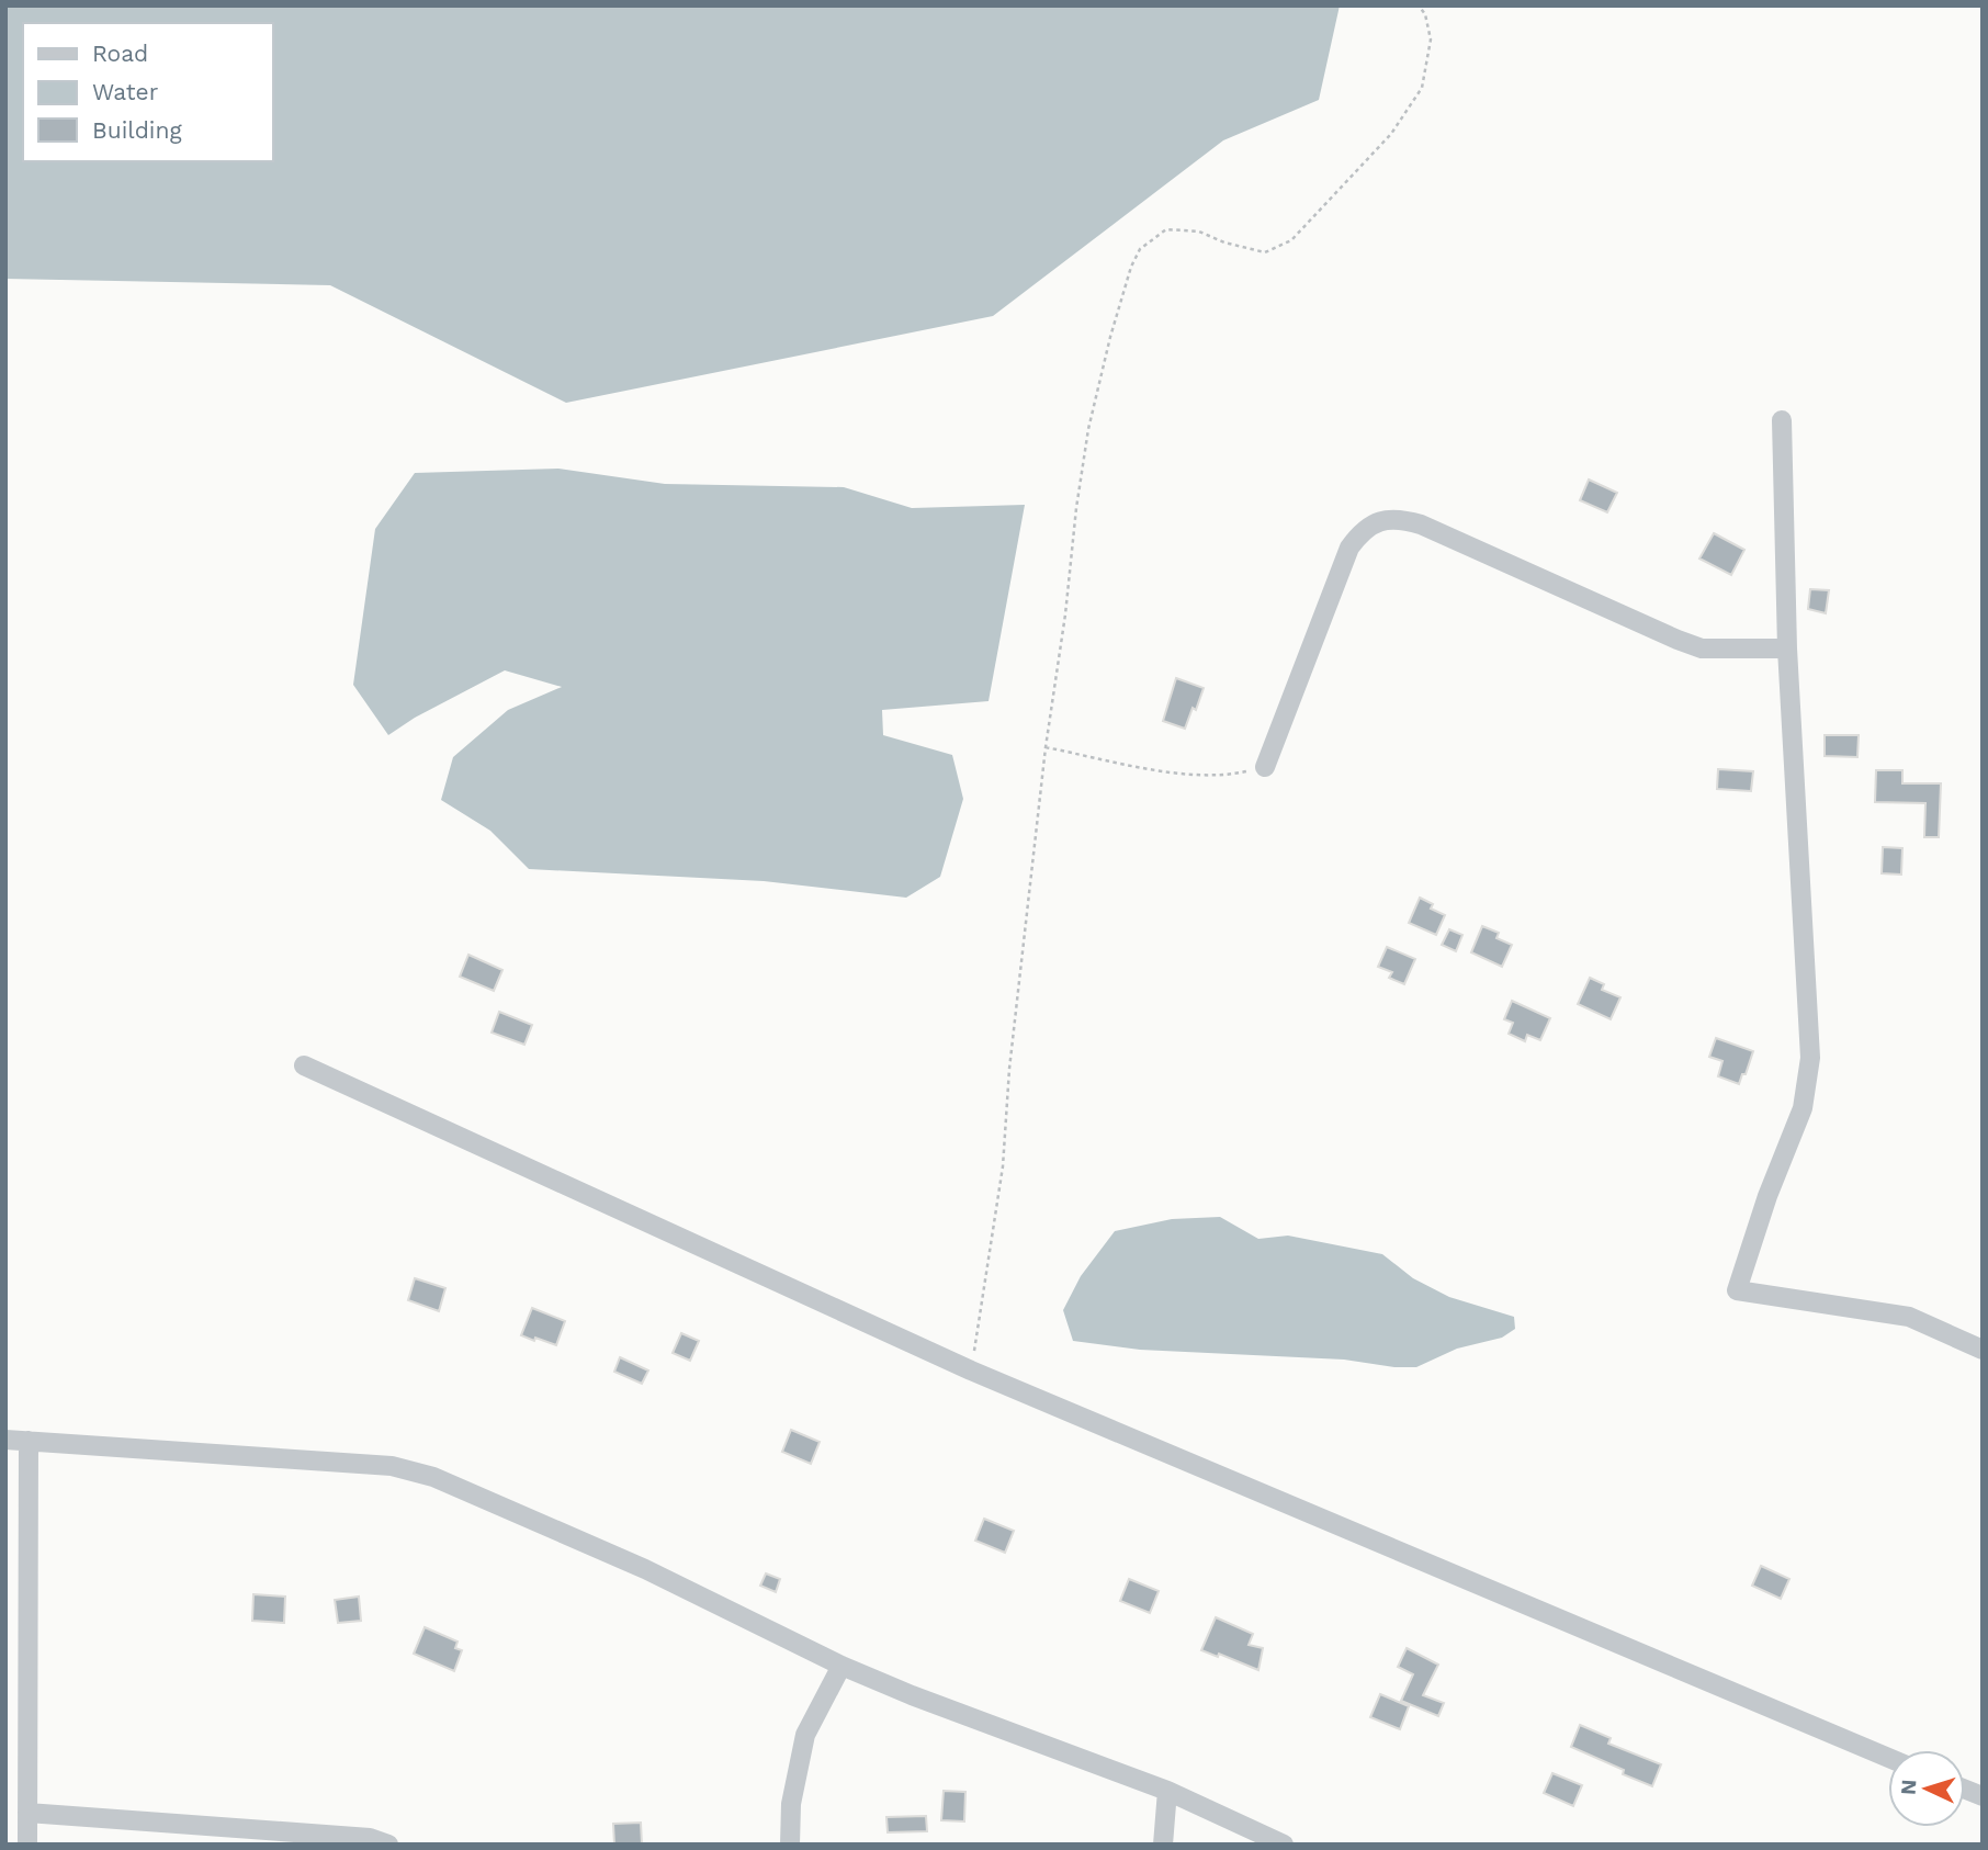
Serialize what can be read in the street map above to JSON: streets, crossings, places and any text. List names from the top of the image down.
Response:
{
  "legend": ["Road", "Water", "Building"],
  "north": "left"
}
